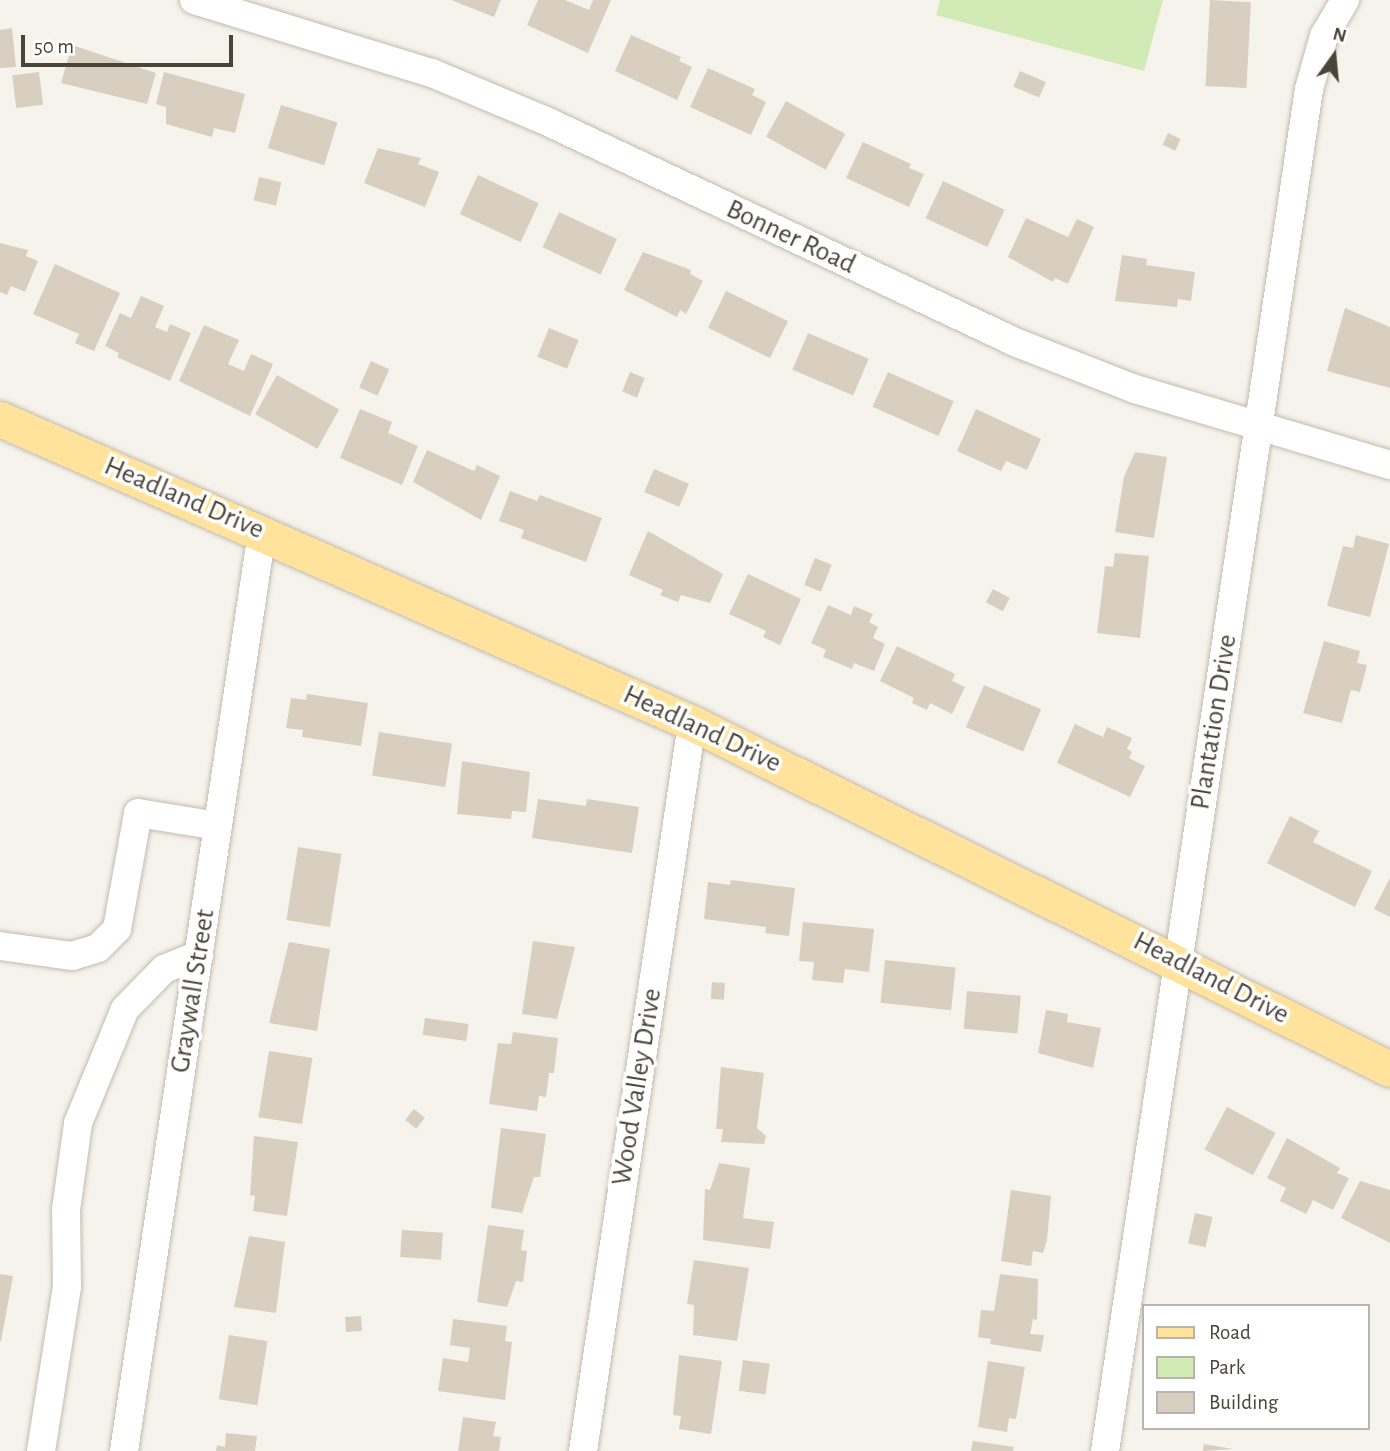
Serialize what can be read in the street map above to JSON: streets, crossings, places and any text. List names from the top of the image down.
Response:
{
  "streets": {
    "main road": ["Headland Drive"],
    "street": [
      "Bonner Road",
      "Plantation Drive",
      "Graywall Street",
      "Wood Valley Drive"
    ]
  },
  "crossings": [
    ["Bonner Road", "Plantation Drive"],
    ["Headland Drive", "Plantation Drive"],
    ["Headland Drive", "Graywall Street"],
    ["Headland Drive", "Wood Valley Drive"]
  ],
  "legend": ["Road", "Park", "Building"],
  "scale_bar": "50 m",
  "north": "top"
}
